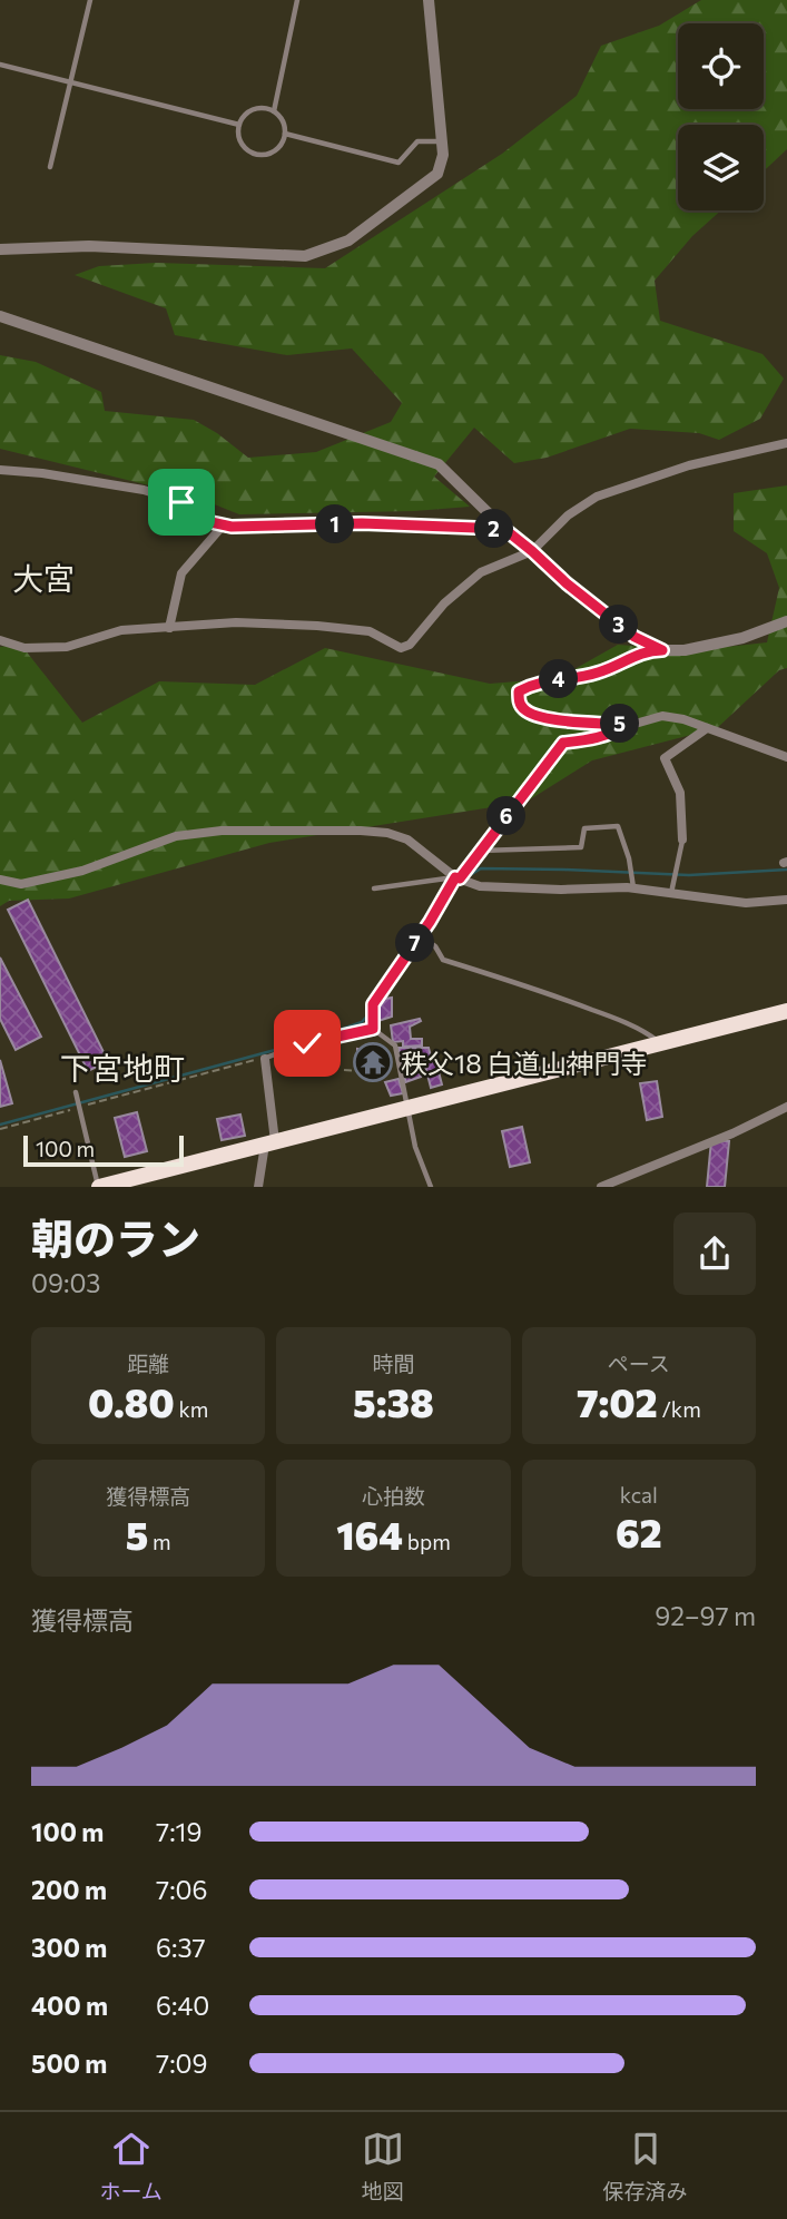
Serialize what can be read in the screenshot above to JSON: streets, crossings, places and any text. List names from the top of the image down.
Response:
{
  "districts": ["大宮", "下宮地町"],
  "places": {
    "temple": ["秩父18 白道山神門寺"]
  },
  "scale_bar": "100 m",
  "page": {
    "pins": [
      "1",
      "2",
      "3",
      "4",
      "5",
      "6",
      "7"
    ],
    "scale": "100 m",
    "heading": ["朝のラン", "09:03"],
    "stats": [
      ["距離", "0.80 km"],
      ["時間", "5:38"],
      ["ペース", "7:02 /km"],
      ["獲得標高", "5 m"],
      ["心拍数", "164 bpm"],
      ["kcal", "62"]
    ],
    "chart": ["獲得標高", "92–97 m"],
    "list": [
      {
        "name": "100 m",
        "note": "7:19"
      },
      {
        "name": "200 m",
        "note": "7:06"
      },
      {
        "name": "300 m",
        "note": "6:37"
      },
      {
        "name": "400 m",
        "note": "6:40"
      },
      {
        "name": "500 m",
        "note": "7:09"
      }
    ],
    "tabs": ["ホーム", "地図", "保存済み"]
  }
}
